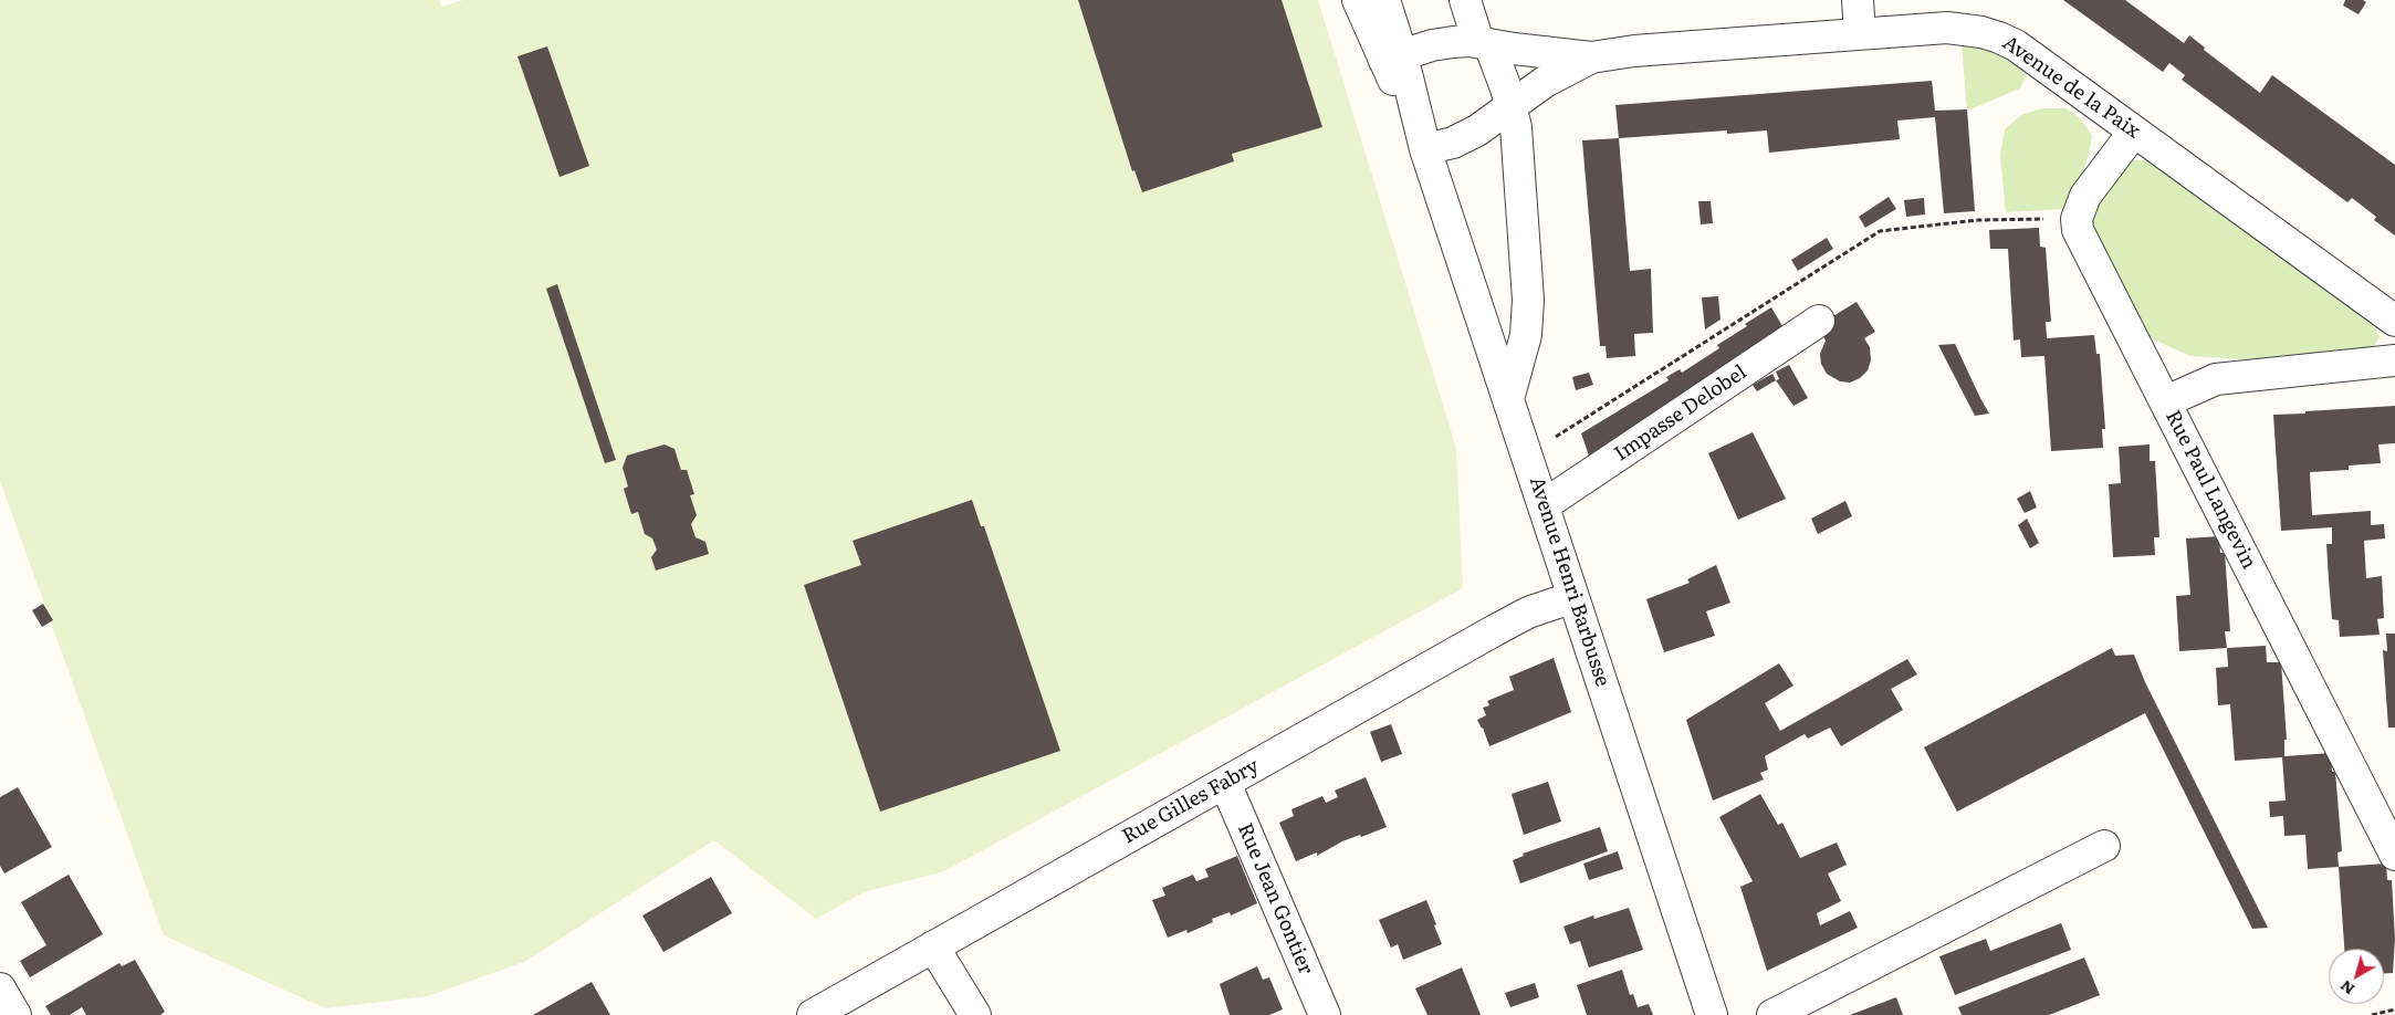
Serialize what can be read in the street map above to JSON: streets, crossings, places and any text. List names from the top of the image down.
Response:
{
  "streets": {
    "street": [
      "Avenue de la Paix",
      "Impasse Delobel",
      "Rue Paul Langevin",
      "Avenue Henri Barbusse",
      "Rue Gilles Fabry",
      "Rue Jean Gontier"
    ]
  },
  "crossings": [
    ["Avenue de la Paix", "Rue Paul Langevin"],
    ["Avenue de la Paix", "Avenue Henri Barbusse"],
    ["Impasse Delobel", "Avenue Henri Barbusse"],
    ["Avenue Henri Barbusse", "Rue Gilles Fabry"],
    ["Rue Gilles Fabry", "Rue Jean Gontier"]
  ],
  "north": "bottom left"
}
